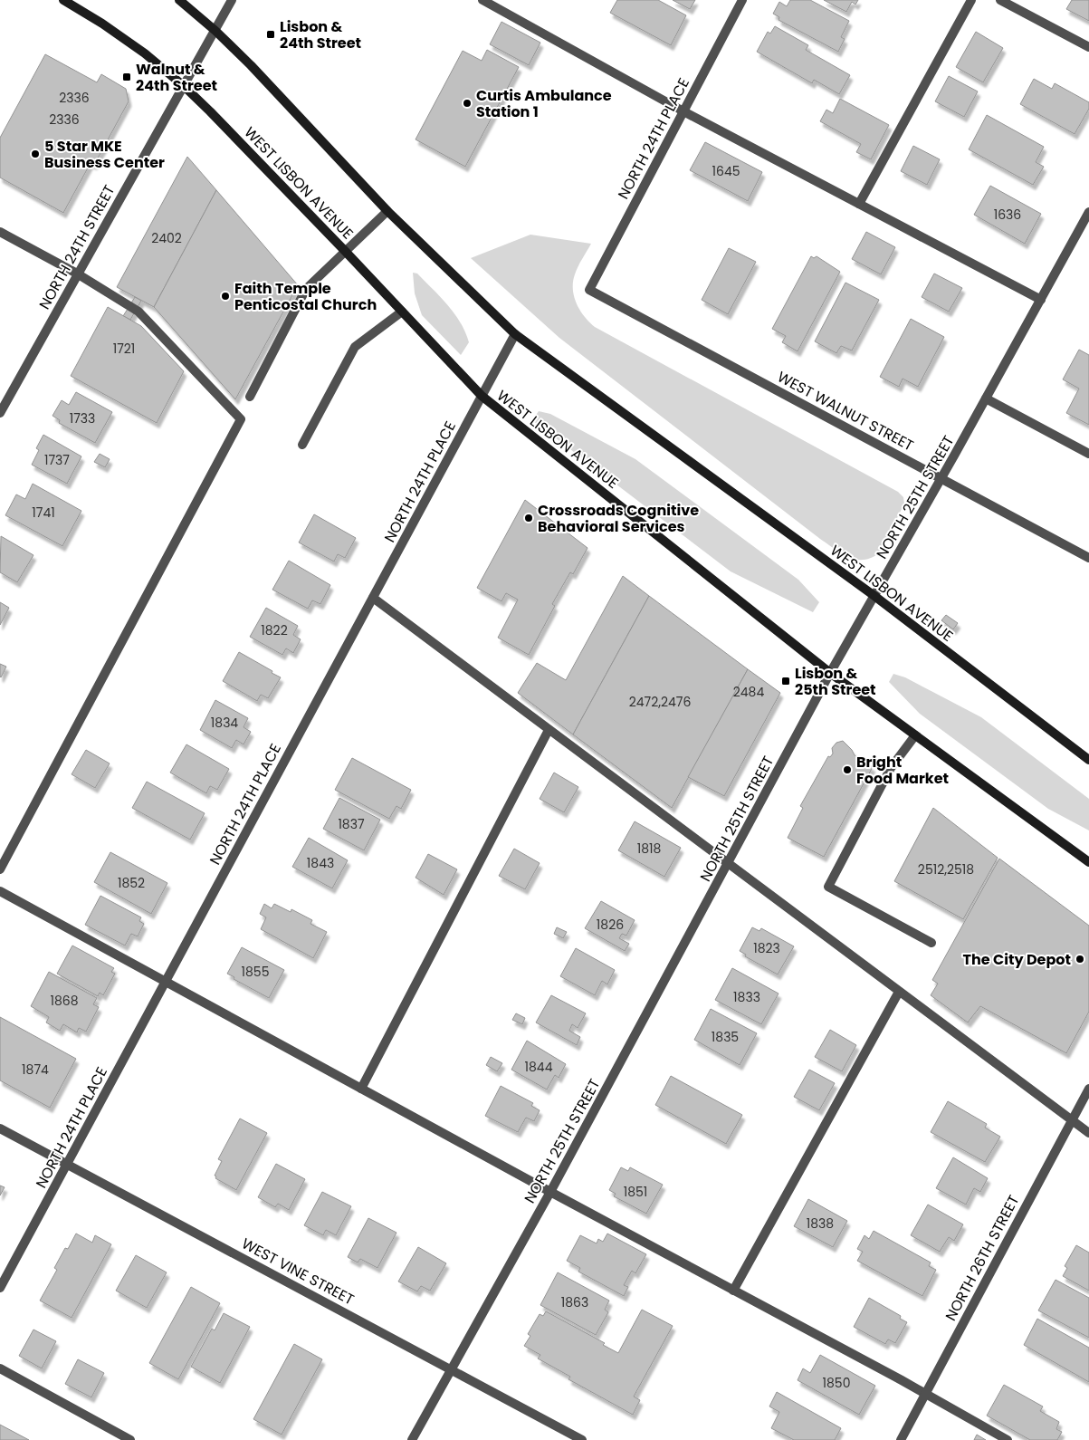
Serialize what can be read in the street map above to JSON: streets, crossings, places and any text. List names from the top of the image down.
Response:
{
  "streets": {
    "main road": ["WEST LISBON AVENUE"],
    "street": [
      "NORTH 24TH PLACE",
      "NORTH 24TH STREET",
      "WEST WALNUT STREET",
      "NORTH 25TH STREET",
      "NORTH 26TH STREET",
      "WEST VINE STREET"
    ]
  },
  "crossings": [
    ["NORTH 24TH PLACE", "WEST LISBON AVENUE"],
    ["NORTH 24TH PLACE", "WEST WALNUT STREET"],
    ["NORTH 24TH PLACE", "WEST VINE STREET"],
    ["WEST LISBON AVENUE", "NORTH 24TH STREET"],
    ["WEST LISBON AVENUE", "NORTH 25TH STREET"],
    ["WEST WALNUT STREET", "NORTH 25TH STREET"],
    ["NORTH 25TH STREET", "WEST VINE STREET"]
  ],
  "places": {
    "transit": ["Lisbon & 24th Street", "Walnut & 24th Street", "Lisbon & 25th Street"],
    "other": [
      "Curtis Ambulance Station 1",
      "5 Star MKE Business Center",
      "Faith Temple Penticostal Church",
      "Crossroads Cognitive Behavioral Services",
      "Bright Food Market",
      "The City Depot"
    ]
  },
  "house_numbers": [
    "2336",
    "2336",
    "1645",
    "1636",
    "2402",
    "1721",
    "1733",
    "1737",
    "1741",
    "1822",
    "2484",
    "2472,2476",
    "1834",
    "1837",
    "1818",
    "1843",
    "2512,2518",
    "1852",
    "1826",
    "1823",
    "1855",
    "1833",
    "1868",
    "1835",
    "1844",
    "1874",
    "1851",
    "1838",
    "1863",
    "1850"
  ]
}
